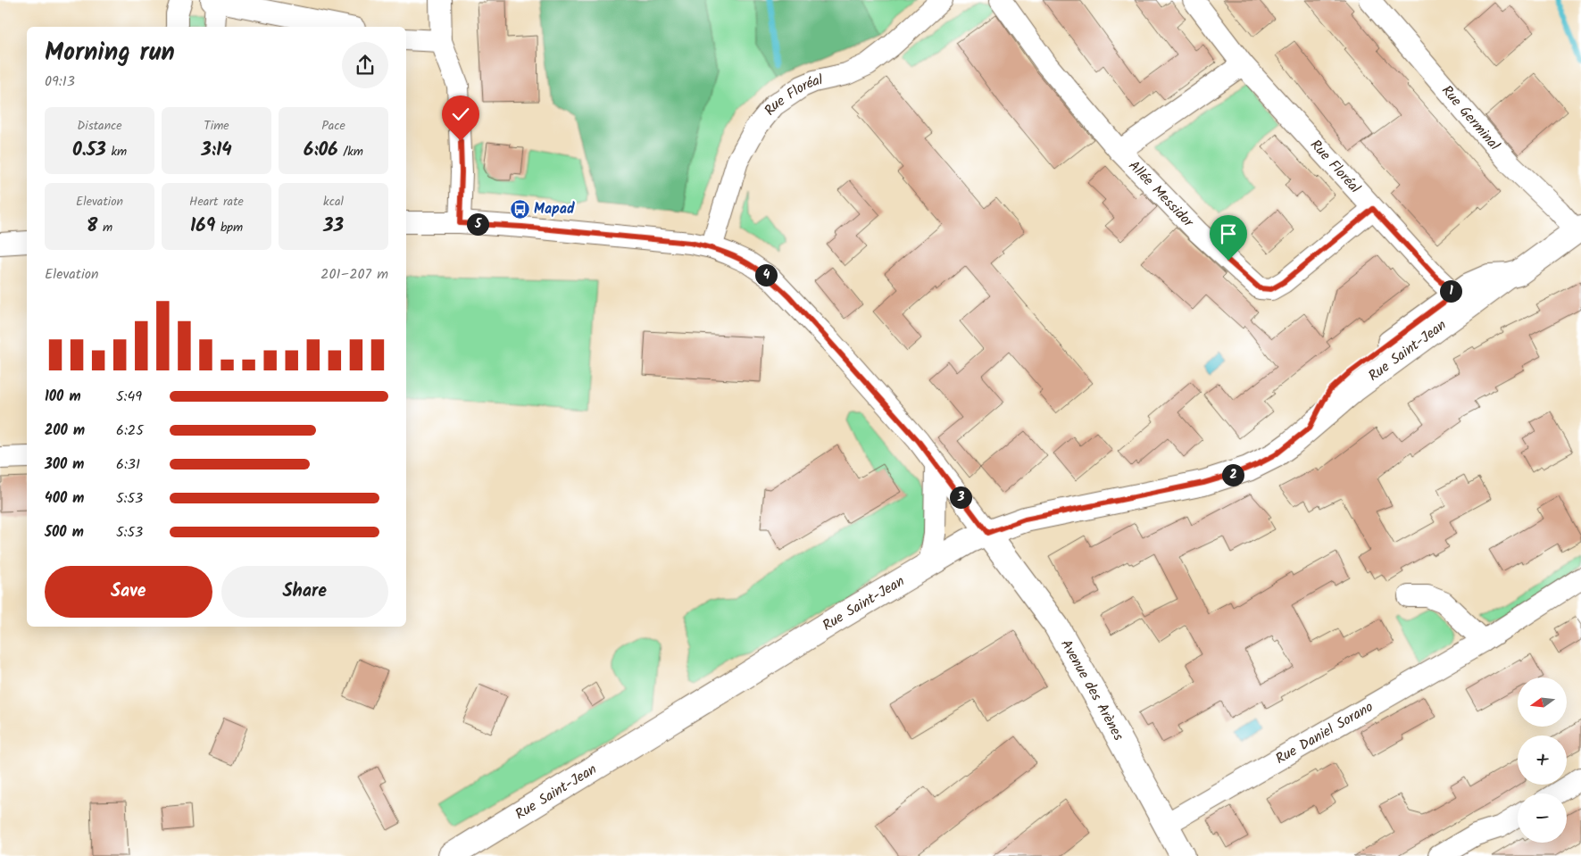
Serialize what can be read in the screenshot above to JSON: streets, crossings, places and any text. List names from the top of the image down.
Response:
{
  "streets": {
    "street": [
      "Rue Floréal",
      "Rue Germinal",
      "Allée Messidor",
      "Rue Saint-Jean",
      "Avenue des Arènes",
      "Rue Daniel Sorano"
    ]
  },
  "crossings": [
    ["Rue Floréal", "Allée Messidor"],
    ["Rue Floréal", "Rue Saint-Jean"],
    ["Rue Germinal", "Rue Saint-Jean"],
    ["Rue Saint-Jean", "Avenue des Arènes"],
    ["Avenue des Arènes", "Rue Daniel Sorano"]
  ],
  "places": {
    "bus stop": ["Mapad"]
  },
  "north": "left",
  "page": {
    "heading": ["Morning run", "09:13"],
    "stats": [
      ["Distance", "0.53 km"],
      ["Time", "3:14"],
      ["Pace", "6:06 /km"],
      ["Elevation", "8 m"],
      ["Heart rate", "169 bpm"],
      ["kcal", "33"]
    ],
    "pins": [
      "5",
      "4",
      "1",
      "2",
      "3"
    ],
    "chart": ["Elevation", "201–207 m"],
    "list": [
      {
        "name": "100 m",
        "note": "5:49"
      },
      {
        "name": "200 m",
        "note": "6:25"
      },
      {
        "name": "300 m",
        "note": "6:31"
      },
      {
        "name": "400 m",
        "note": "5:53"
      },
      {
        "name": "500 m",
        "note": "5:53"
      }
    ],
    "buttons": ["Save", "Share"],
    "map_buttons": ["+", "−"]
  }
}
